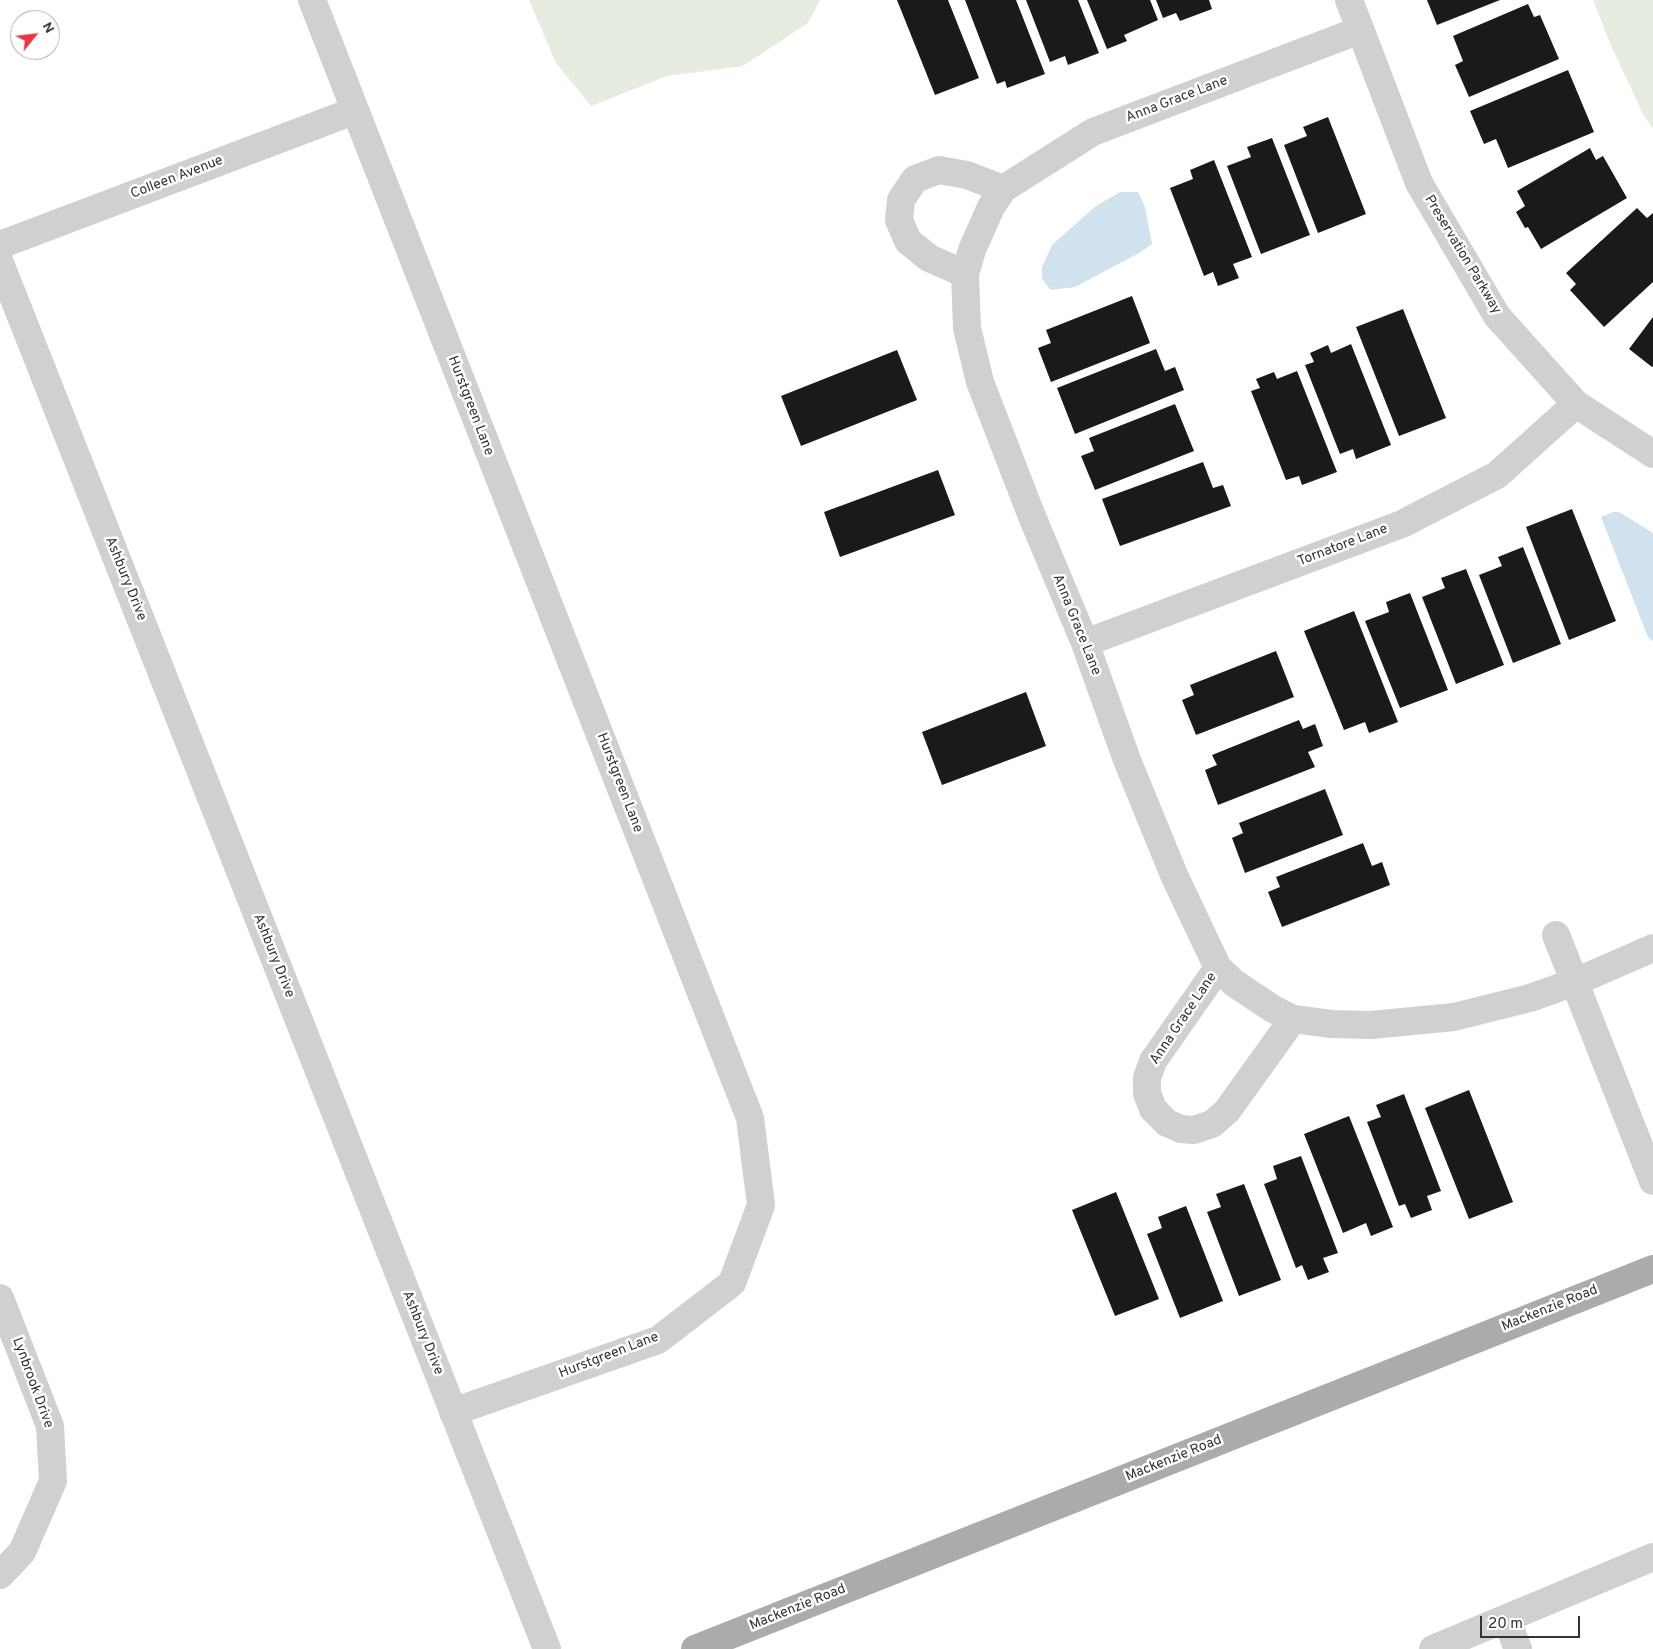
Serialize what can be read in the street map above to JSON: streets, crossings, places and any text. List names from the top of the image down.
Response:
{
  "streets": {
    "main road": ["Mackenzie Road"],
    "street": [
      "Anna Grace Lane",
      "Colleen Avenue",
      "Preservation Parkway",
      "Hurstgreen Lane",
      "Tornatore Lane",
      "Ashbury Drive",
      "Lynbrook Drive"
    ]
  },
  "crossings": [
    ["Anna Grace Lane", "Preservation Parkway"],
    ["Anna Grace Lane", "Tornatore Lane"],
    ["Colleen Avenue", "Hurstgreen Lane"],
    ["Preservation Parkway", "Tornatore Lane"],
    ["Hurstgreen Lane", "Ashbury Drive"]
  ],
  "scale_bar": "20 m",
  "north": "top right"
}
